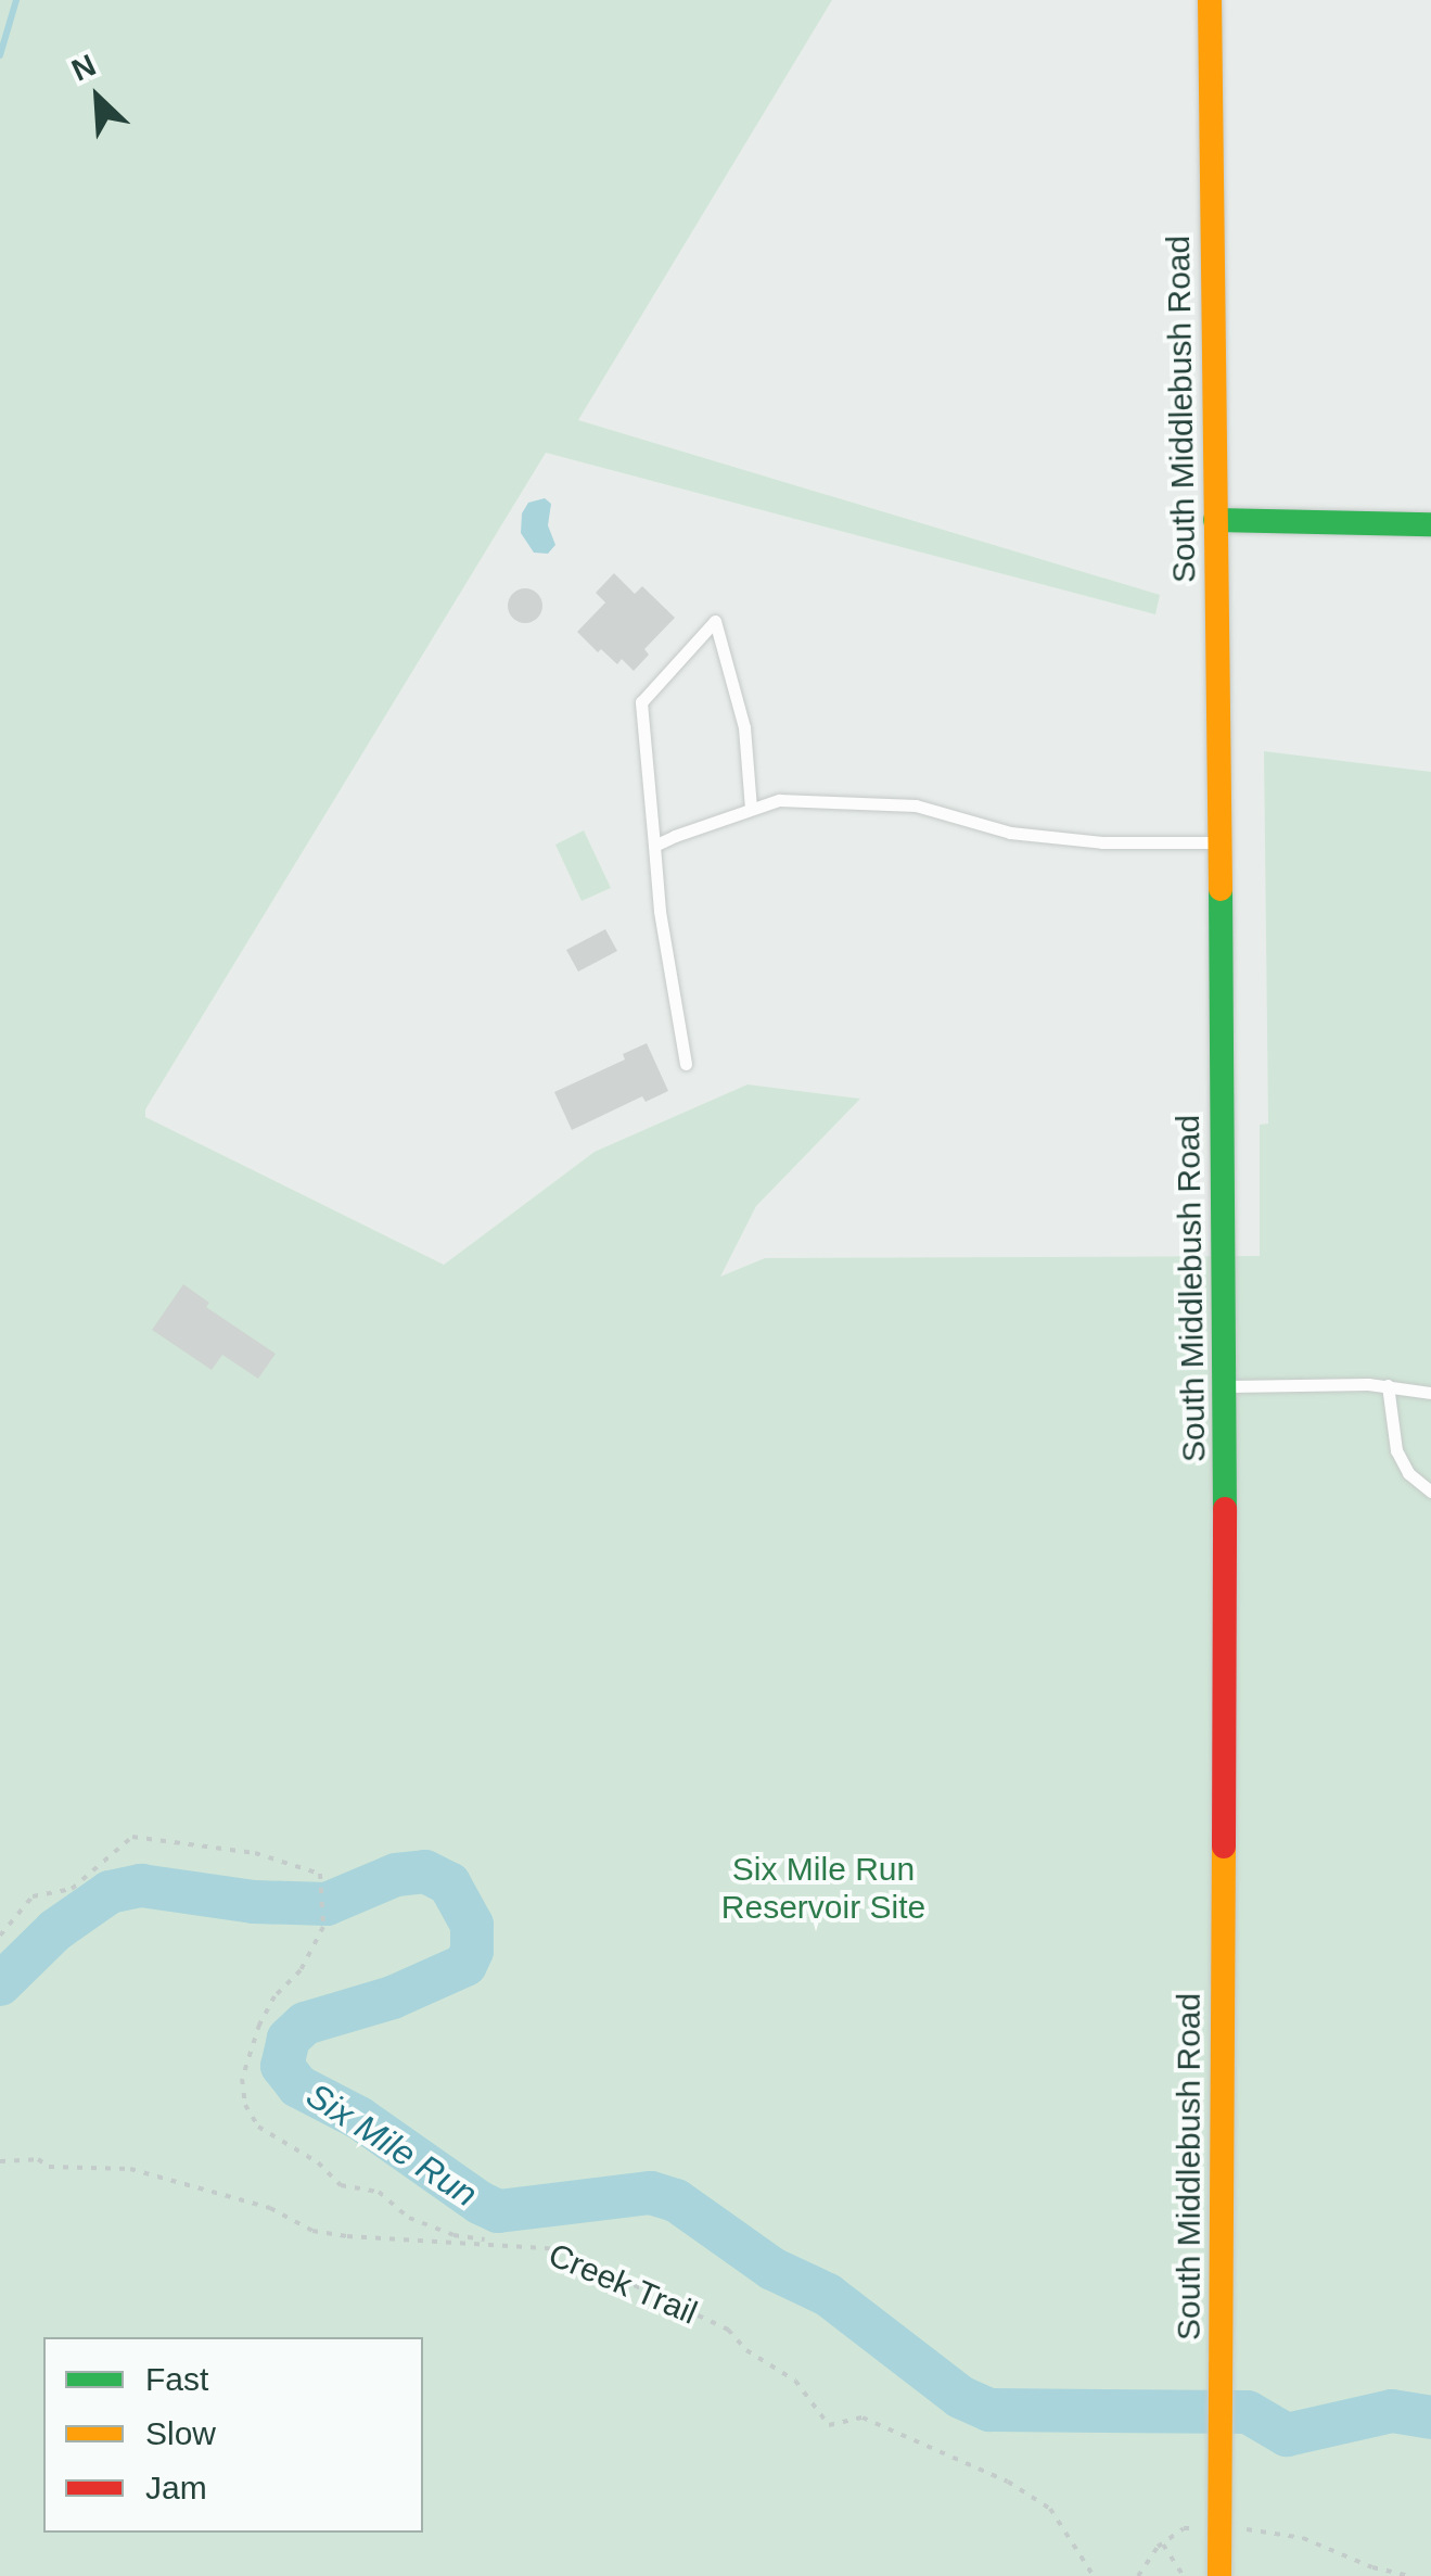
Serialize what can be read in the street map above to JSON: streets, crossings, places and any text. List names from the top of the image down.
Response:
{
  "streets": {
    "street": ["South Middlebush Road"],
    "path": ["Creek Trail"]
  },
  "water": ["Six Mile Run"],
  "parks": ["Six Mile Run Reservoir Site"],
  "legend": ["Fast", "Slow", "Jam"],
  "north": "top left"
}
